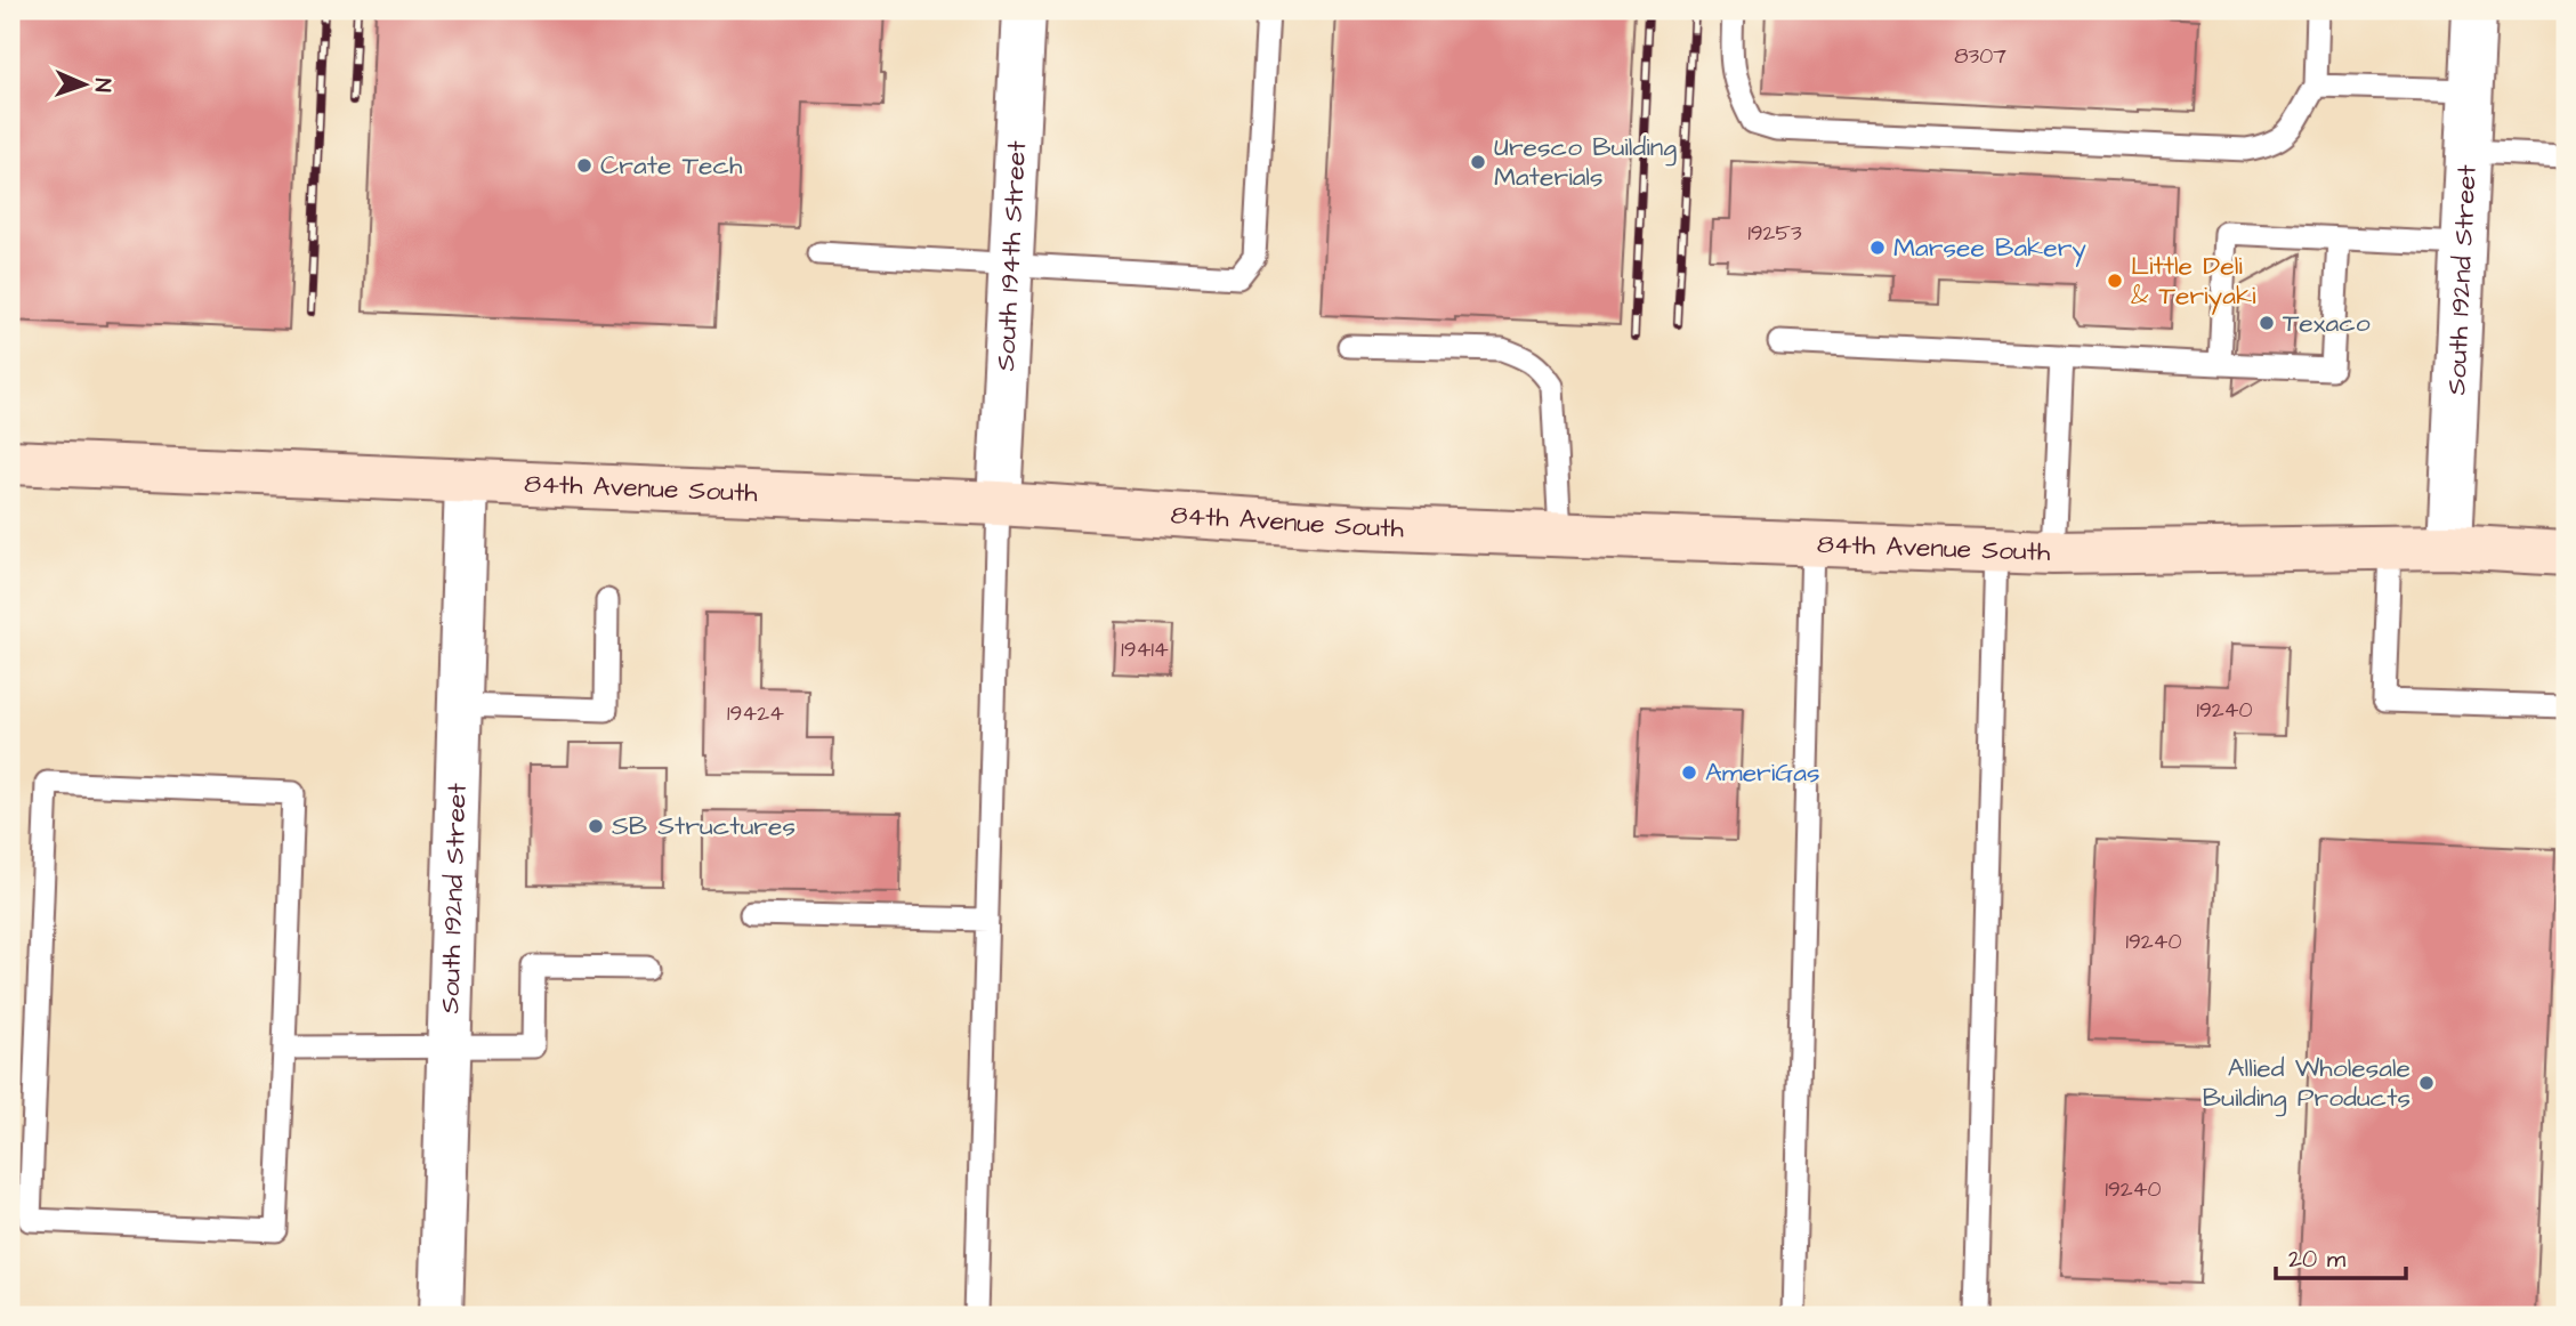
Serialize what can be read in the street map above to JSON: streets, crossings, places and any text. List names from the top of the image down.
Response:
{
  "streets": {
    "main road": ["84th Avenue South"],
    "street": ["South 194th Street", "South 192nd Street"]
  },
  "crossings": [
    ["South 194th Street", "84th Avenue South"],
    ["South 192nd Street", "84th Avenue South"]
  ],
  "places": [
    "Uresco Building Materials",
    "Crate Tech",
    "Marsee Bakery",
    "Little Deli & Teriyaki",
    "Texaco",
    "AmeriGas",
    "SB Structures",
    "Allied Wholesale Building Products"
  ],
  "house_numbers": [
    "8307",
    "19253",
    "19414",
    "19240",
    "19424",
    "19240",
    "19240"
  ],
  "scale_bar": "20 m",
  "north": "right"
}
